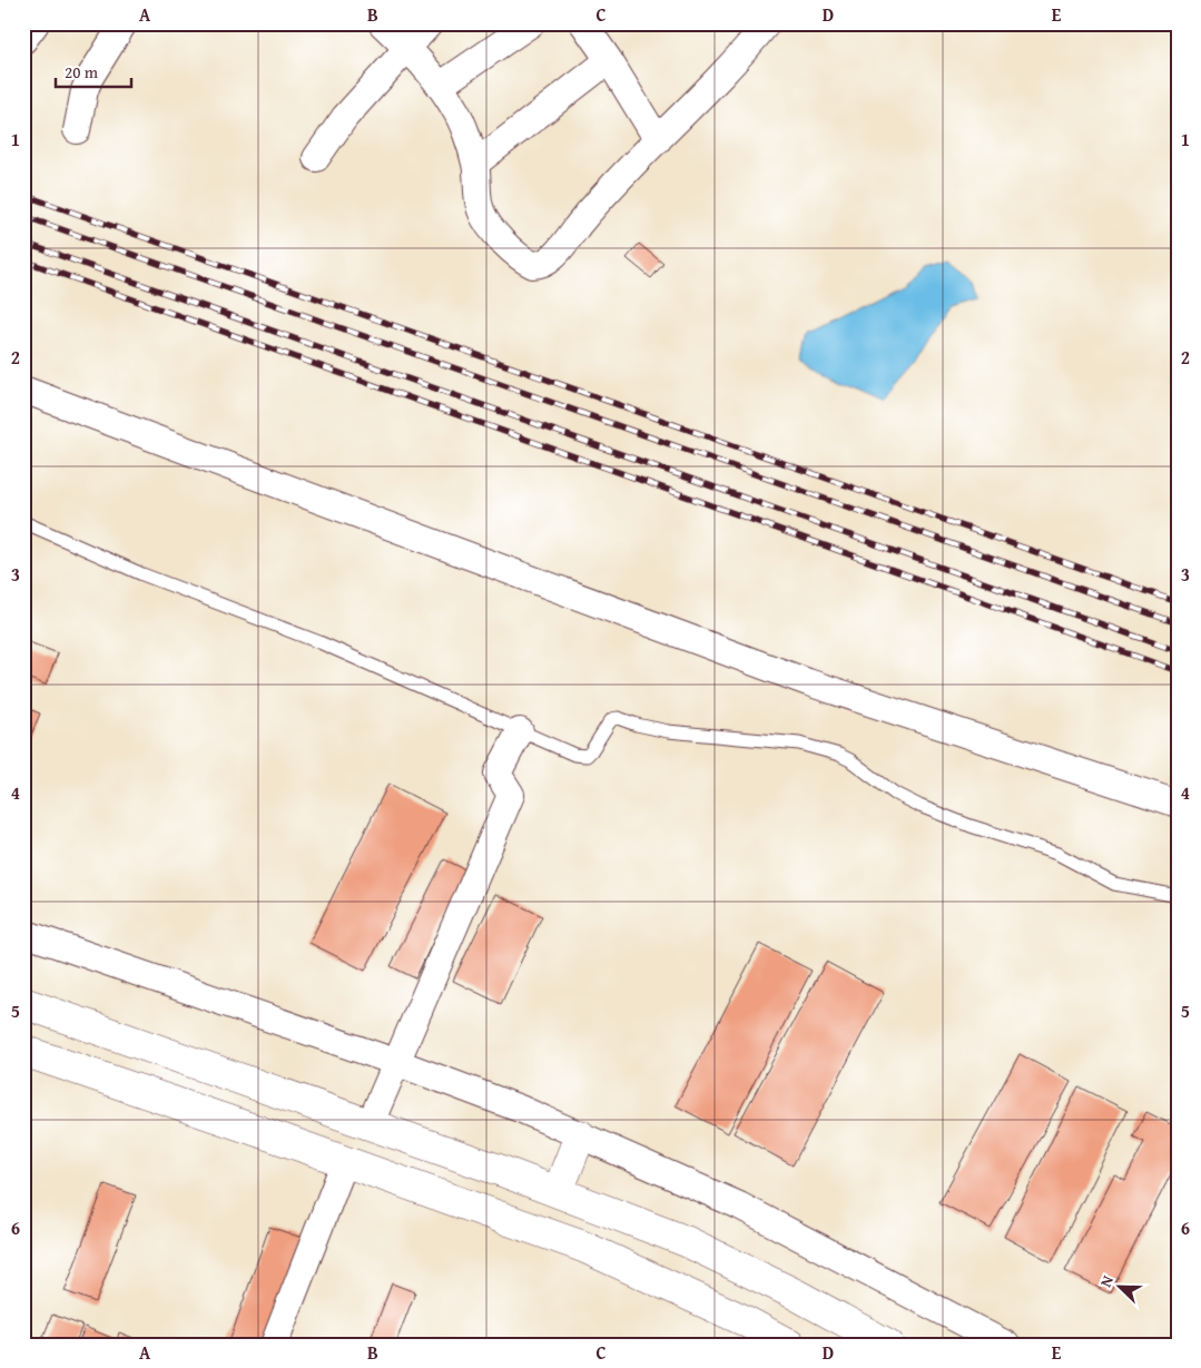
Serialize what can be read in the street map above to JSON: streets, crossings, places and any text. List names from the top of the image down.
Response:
{
  "scale_bar": "20 m",
  "north": "top left",
  "grid": {
    "columns": [
      "A",
      "B",
      "C",
      "D",
      "E"
    ],
    "rows": [
      "1",
      "2",
      "3",
      "4",
      "5",
      "6"
    ]
  }
}
